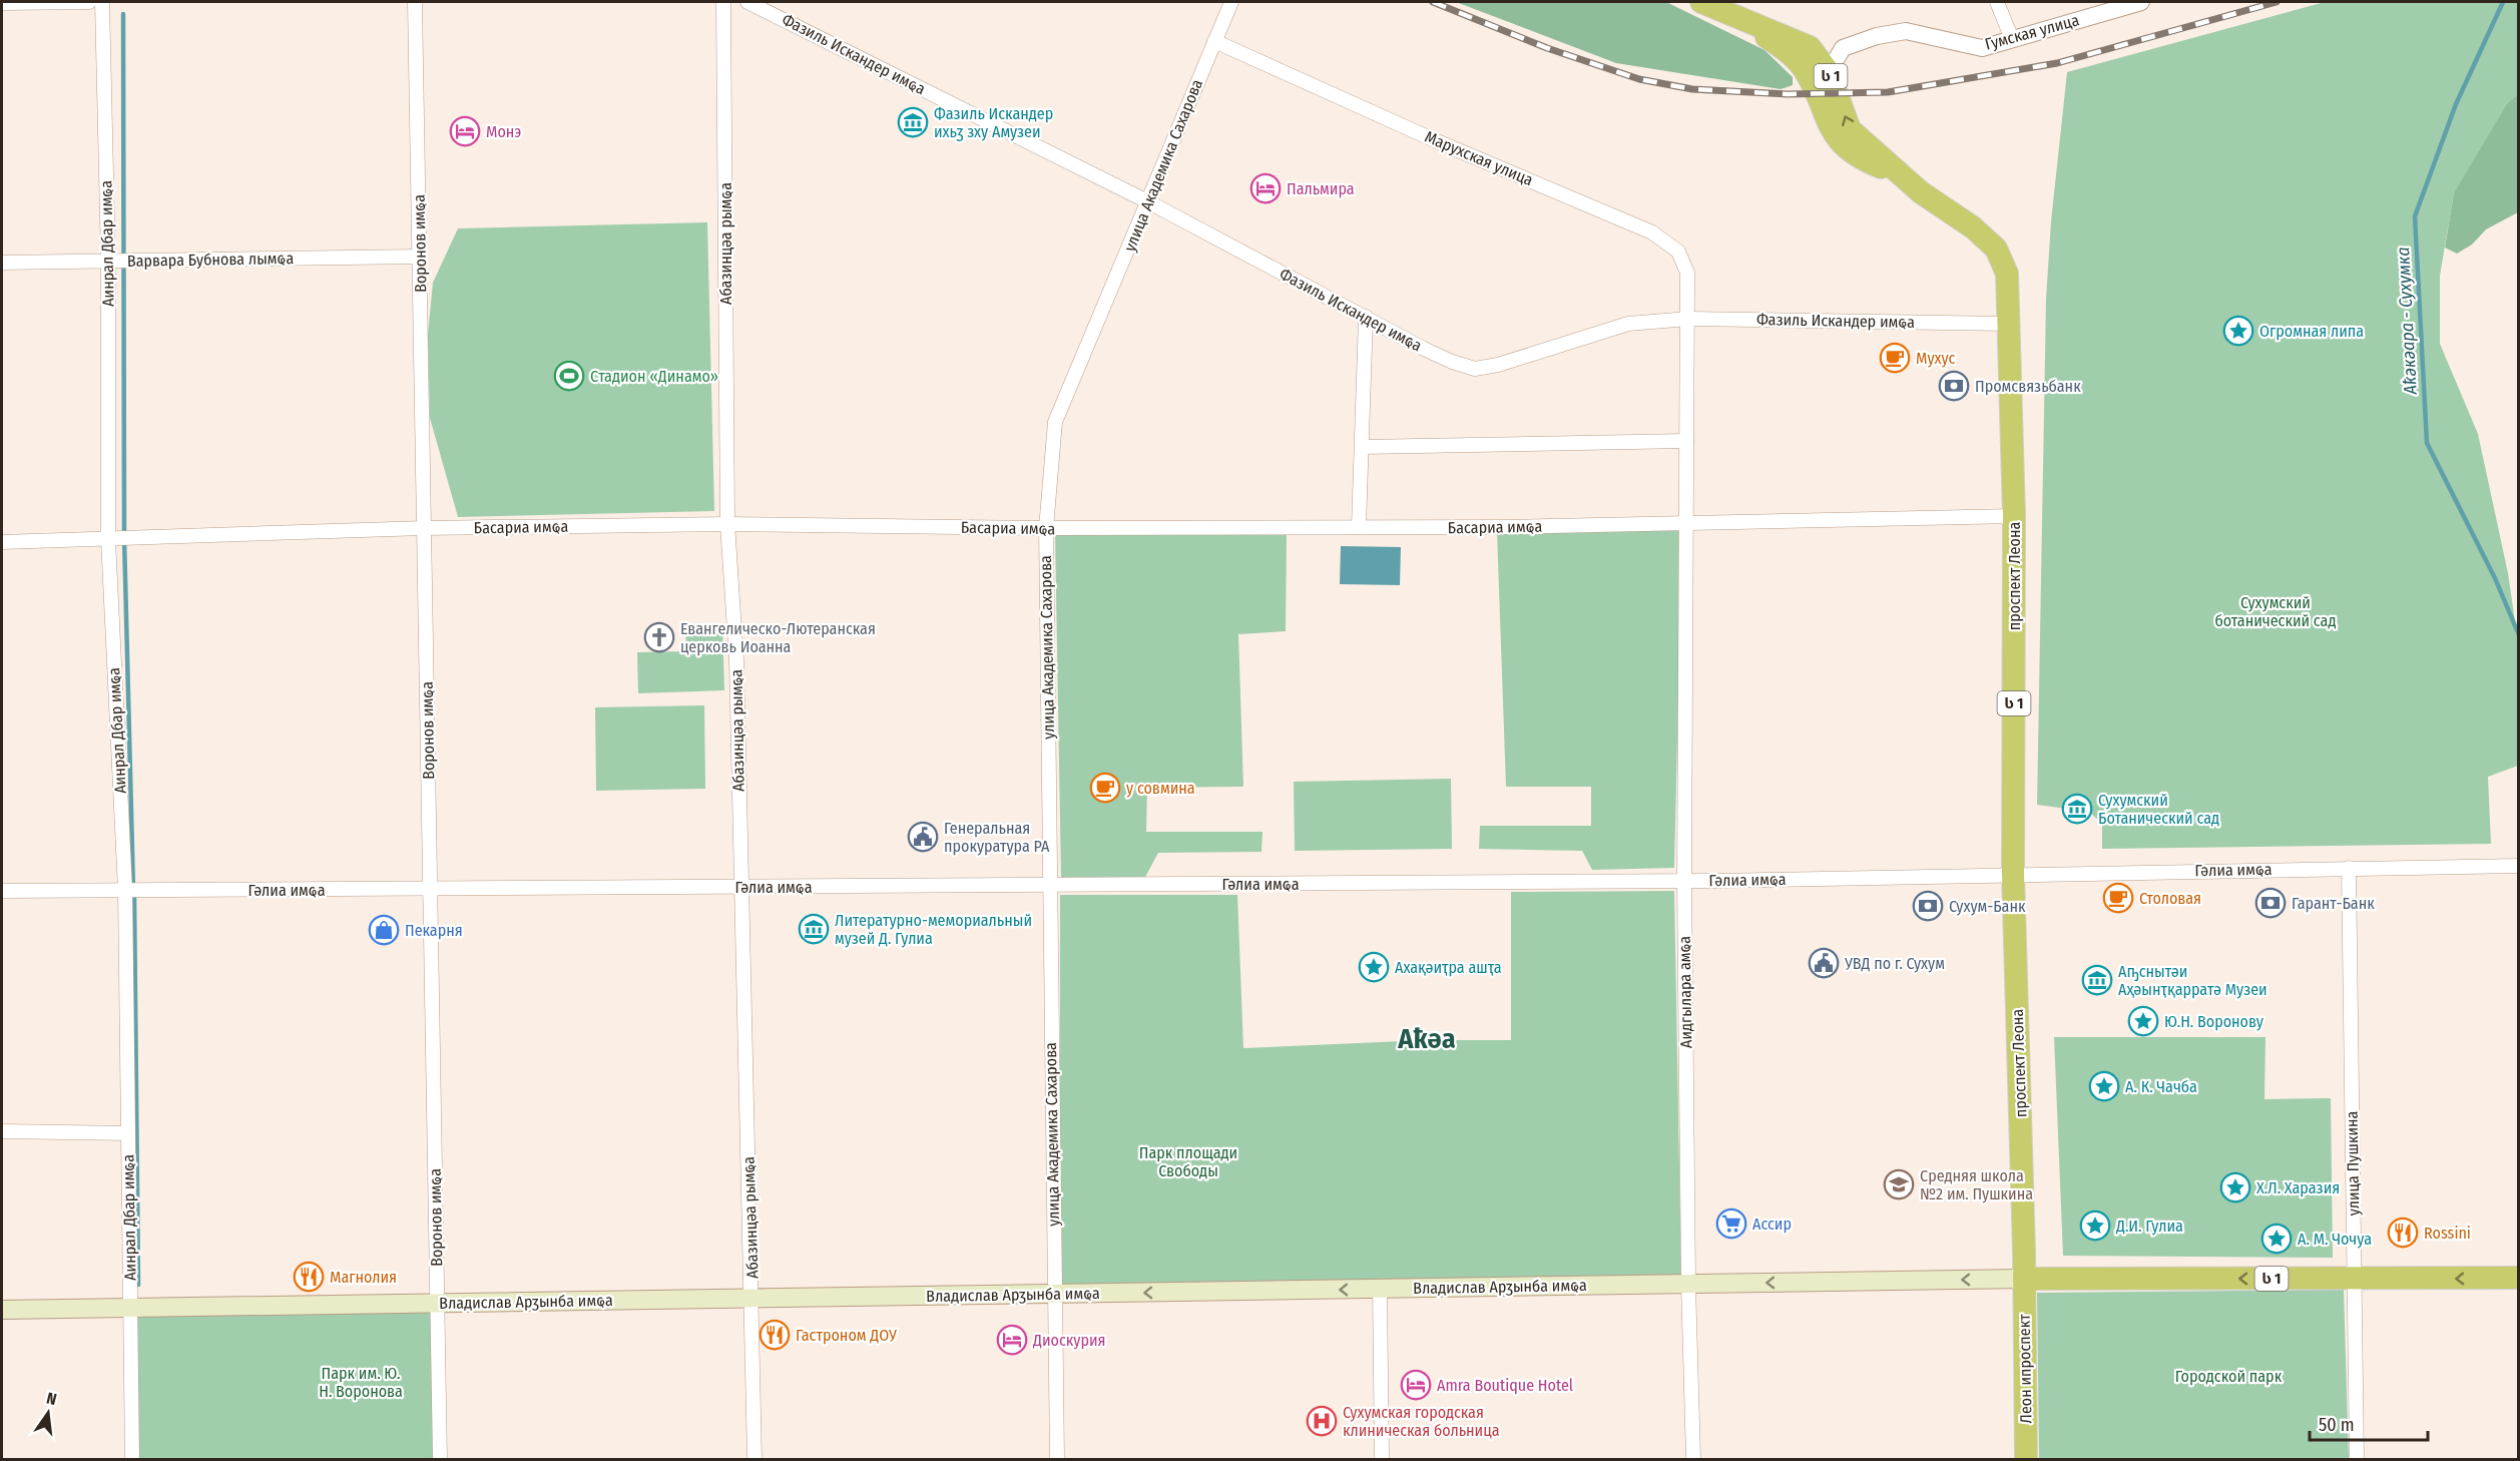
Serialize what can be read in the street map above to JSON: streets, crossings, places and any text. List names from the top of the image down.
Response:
{
  "streets": {
    "highway": ["ს 1", "проспект Леона", "Леон ипроспект"],
    "main road": ["Владислав Арӡынба имҩа"],
    "street": [
      "Гумская улица",
      "Фазиль Искандер имҩа",
      "Марухская улица",
      "улица Академика Сахарова",
      "Аинрал Дбар имҩа",
      "Воронов имҩа",
      "Абазинцәа рымҩа",
      "Варвара Бубнова лымҩа",
      "Басариа имҩа",
      "Гәлиа имҩа",
      "Аидгылара амҩа",
      "улица Пушкина"
    ]
  },
  "crossings": [
    ["Фазиль Искандер имҩа", "Марухская улица"],
    ["Фазиль Искандер имҩа", "улица Академика Сахарова"],
    ["Фазиль Искандер имҩа", "проспект Леона"],
    ["ს 1", "проспект Леона"],
    ["ს 1", "улица Пушкина"],
    ["ს 1", "Владислав Арӡынба имҩа"],
    ["ს 1", "Леон ипроспект"],
    ["Марухская улица", "улица Академика Сахарова"],
    ["Марухская улица", "Аидгылара амҩа"],
    ["улица Академика Сахарова", "Басариа имҩа"],
    ["улица Академика Сахарова", "Гәлиа имҩа"],
    ["улица Академика Сахарова", "Владислав Арӡынба имҩа"],
    ["Аинрал Дбар имҩа", "Варвара Бубнова лымҩа"],
    ["Аинрал Дбар имҩа", "Басариа имҩа"],
    ["Аинрал Дбар имҩа", "Гәлиа имҩа"],
    ["Аинрал Дбар имҩа", "Владислав Арӡынба имҩа"],
    ["Воронов имҩа", "Варвара Бубнова лымҩа"],
    ["Воронов имҩа", "Басариа имҩа"],
    ["Воронов имҩа", "Гәлиа имҩа"],
    ["Воронов имҩа", "Владислав Арӡынба имҩа"],
    ["Абазинцәа рымҩа", "Басариа имҩа"],
    ["Абазинцәа рымҩа", "Гәлиа имҩа"],
    ["Абазинцәа рымҩа", "Владислав Арӡынба имҩа"],
    ["Басариа имҩа", "проспект Леона"],
    ["Басариа имҩа", "Аидгылара амҩа"],
    ["проспект Леона", "Гәлиа имҩа"],
    ["проспект Леона", "Владислав Арӡынба имҩа"],
    ["проспект Леона", "Леон ипроспект"],
    ["Гәлиа имҩа", "Аидгылара амҩа"],
    ["Гәлиа имҩа", "улица Пушкина"],
    ["Аидгылара амҩа", "Владислав Арӡынба имҩа"],
    ["Владислав Арӡынба имҩа", "Леон ипроспект"]
  ],
  "districts": ["Аҟəа"],
  "water": ["Аҟәкәара - Сухумка"],
  "parks": [
    "Сухумский ботанический сад",
    "Парк площади Свободы",
    "Парк им. Ю. Н. Воронова",
    "Городской парк"
  ],
  "places": {
    "museum": [
      "Фазиль Искандер ихьӡ зху Амузеи",
      "Сухумский Ботанический сад",
      "Литературно-мемориальный музей Д. Гулиа",
      "Аҧснытәи Аҳәынҭқарратә Музеи"
    ],
    "hotel": [
      "Монэ",
      "Пальмира",
      "Диоскурия",
      "Amra Boutique Hotel"
    ],
    "place": [
      "Огромная липа",
      "Ахақәиҭра ашҭа",
      "Ю.Н. Воронову",
      "А. К. Чачба",
      "Х.Л. Харазия",
      "Д.И. Гулиа",
      "А. М. Чочуа"
    ],
    "cafe": ["Мухус", "у совмина", "Столовая"],
    "sports": ["Cтадион «Динамо»"],
    "bank": ["Промсвязьбанк", "Гарант-Банк", "Сухум-Банк"],
    "church": ["Евангелическо-Лютеранская церковь Иоанна"],
    "public building": ["Генеральная прокуратура РА", "УВД по г. Сухум"],
    "shop": ["Пекарня"],
    "school or university": ["Средняя школа №2 им. Пушкина"],
    "supermarket": ["Ассир"],
    "restaurant": ["Rossini", "Магнолия", "Гастроном ДОУ"],
    "hospital": ["Сухумская городская клиническая больница"]
  },
  "scale_bar": "50 m",
  "north": "top"
}
